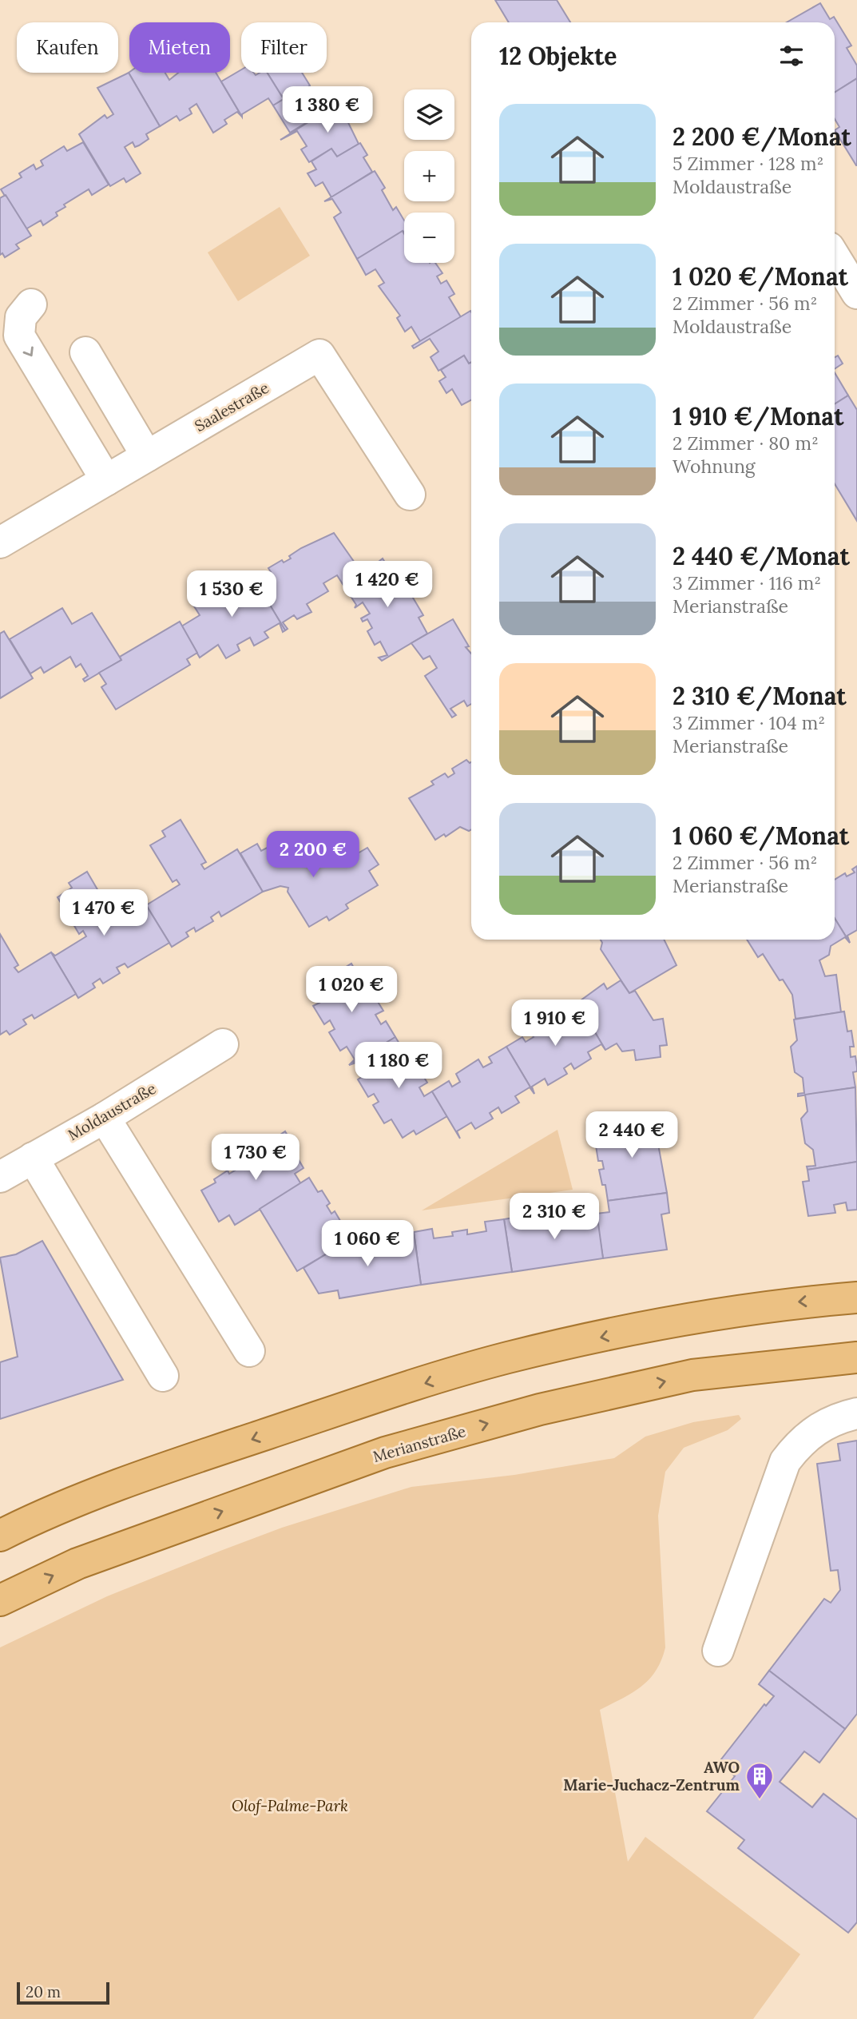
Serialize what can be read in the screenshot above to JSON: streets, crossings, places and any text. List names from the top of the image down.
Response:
{
  "streets": {
    "main road": ["Merianstraße"],
    "street": ["Saalestraße", "Moldaustraße"]
  },
  "parks": ["Olof-Palme-Park"],
  "places": {
    "building": ["AWO Marie-Juchacz-Zentrum"]
  },
  "scale_bar": "20 m",
  "page": {
    "chip": ["Kaufen", "Mieten", "Filter"],
    "heading": "12 Objekte",
    "price": [
      "1 380 €",
      "1 420 €",
      "1 530 €",
      "2 200 €",
      "1 470 €",
      "1 020 €",
      "1 910 €",
      "1 180 €",
      "2 440 €",
      "1 730 €",
      "2 310 €",
      "1 060 €"
    ],
    "map_buttons": ["+", "−"],
    "list": [
      {
        "name": "2 200 €/Monat",
        "note": "5 Zimmer · 128 m² · Moldaustraße"
      },
      {
        "name": "1 020 €/Monat",
        "note": "2 Zimmer · 56 m² · Moldaustraße"
      },
      {
        "name": "1 910 €/Monat",
        "note": "2 Zimmer · 80 m² · Wohnung"
      },
      {
        "name": "2 440 €/Monat",
        "note": "3 Zimmer · 116 m² · Merianstraße"
      },
      {
        "name": "2 310 €/Monat",
        "note": "3 Zimmer · 104 m² · Merianstraße"
      },
      {
        "name": "1 060 €/Monat",
        "note": "2 Zimmer · 56 m² · Merianstraße"
      }
    ],
    "scale": "20 m"
  }
}
